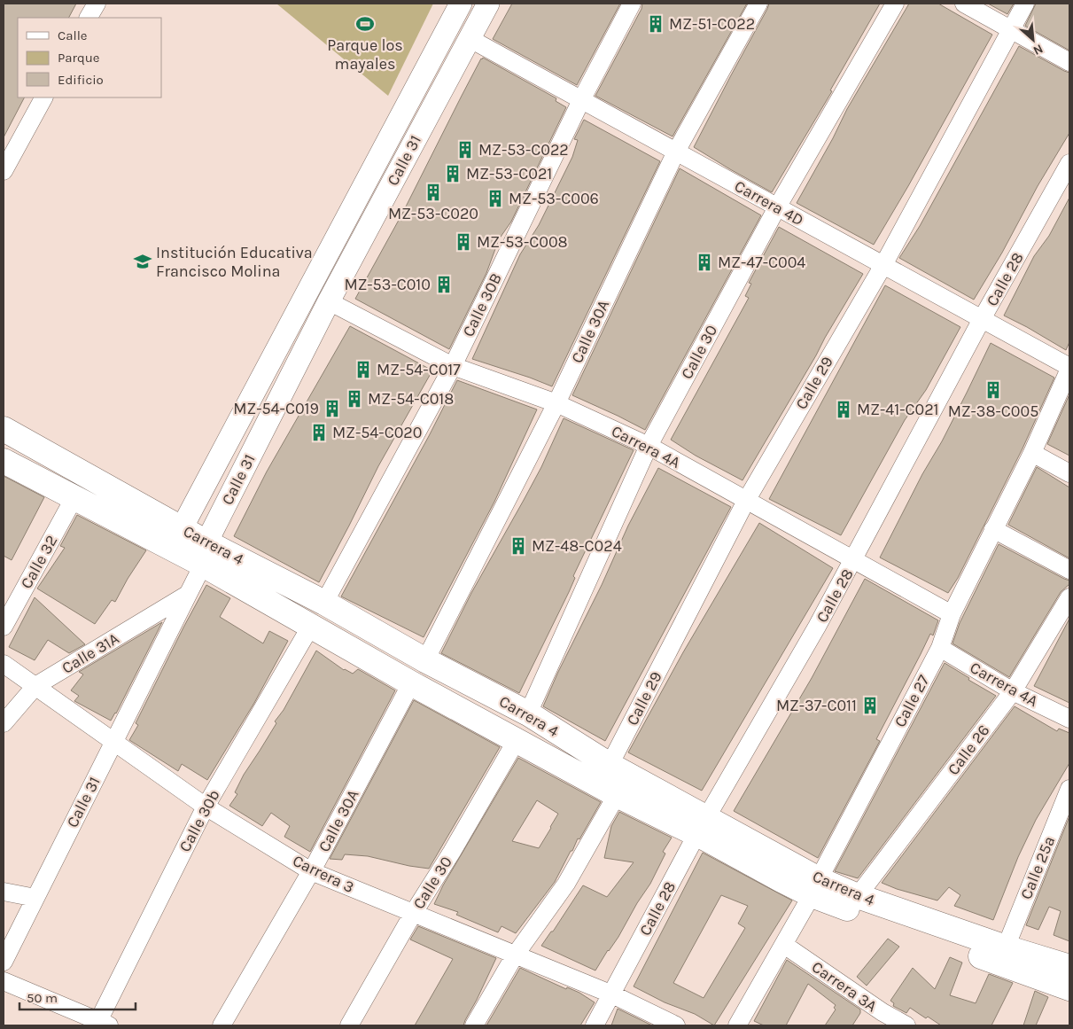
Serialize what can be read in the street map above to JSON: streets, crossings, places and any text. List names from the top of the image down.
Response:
{
  "streets": {
    "main road": ["Carrera 4"],
    "street": [
      "Calle 31",
      "Carrera 4D",
      "Calle 28",
      "Calle 30B",
      "Calle 30A",
      "Calle 30",
      "Calle 29",
      "Carrera 4A",
      "Calle 32",
      "Calle 31A",
      "Calle 27",
      "Calle 26",
      "Calle 30b",
      "Calle 25a",
      "Carrera 3",
      "Carrera 3A"
    ]
  },
  "crossings": [
    ["Calle 31", "Carrera 4D"],
    ["Calle 31", "Carrera 4A"],
    ["Calle 31", "Carrera 4"],
    ["Calle 31", "Calle 31A"],
    ["Calle 31", "Carrera 3"],
    ["Carrera 4D", "Calle 28"],
    ["Carrera 4D", "Calle 30B"],
    ["Carrera 4D", "Calle 30A"],
    ["Carrera 4D", "Calle 30"],
    ["Carrera 4D", "Calle 29"],
    ["Carrera 4D", "Calle 27"],
    ["Calle 28", "Carrera 4A"],
    ["Calle 28", "Carrera 4"],
    ["Calle 28", "Carrera 3"],
    ["Calle 30B", "Carrera 4A"],
    ["Calle 30B", "Carrera 4"],
    ["Calle 30A", "Carrera 4A"],
    ["Calle 30A", "Carrera 4"],
    ["Calle 30A", "Carrera 3"],
    ["Calle 30", "Carrera 4A"],
    ["Calle 30", "Carrera 4"],
    ["Calle 30", "Carrera 3"],
    ["Calle 29", "Carrera 4A"],
    ["Calle 29", "Carrera 4"],
    ["Carrera 4A", "Calle 27"],
    ["Carrera 4A", "Calle 26"],
    ["Carrera 4", "Calle 32"],
    ["Carrera 4", "Calle 27"],
    ["Carrera 4", "Calle 26"],
    ["Carrera 4", "Calle 30b"],
    ["Carrera 4", "Calle 25a"],
    ["Calle 31A", "Carrera 3"],
    ["Calle 27", "Carrera 3A"],
    ["Calle 30b", "Carrera 3"]
  ],
  "places": {
    "sports": ["Parque los mayales"],
    "building": [
      "MZ-51-C022",
      "MZ-53-C022",
      "MZ-53-C021",
      "MZ-53-C020",
      "MZ-53-C006",
      "MZ-53-C008",
      "MZ-47-C004",
      "MZ-53-C010",
      "MZ-54-C017",
      "MZ-38-C005",
      "MZ-54-C018",
      "MZ-54-C019",
      "MZ-41-C021",
      "MZ-54-C020",
      "MZ-48-C024",
      "MZ-37-C011"
    ],
    "school or university": ["Institución Educativa Francisco Molina"]
  },
  "legend": ["Calle", "Parque", "Edificio"],
  "scale_bar": "50 m",
  "north": "bottom right"
}
